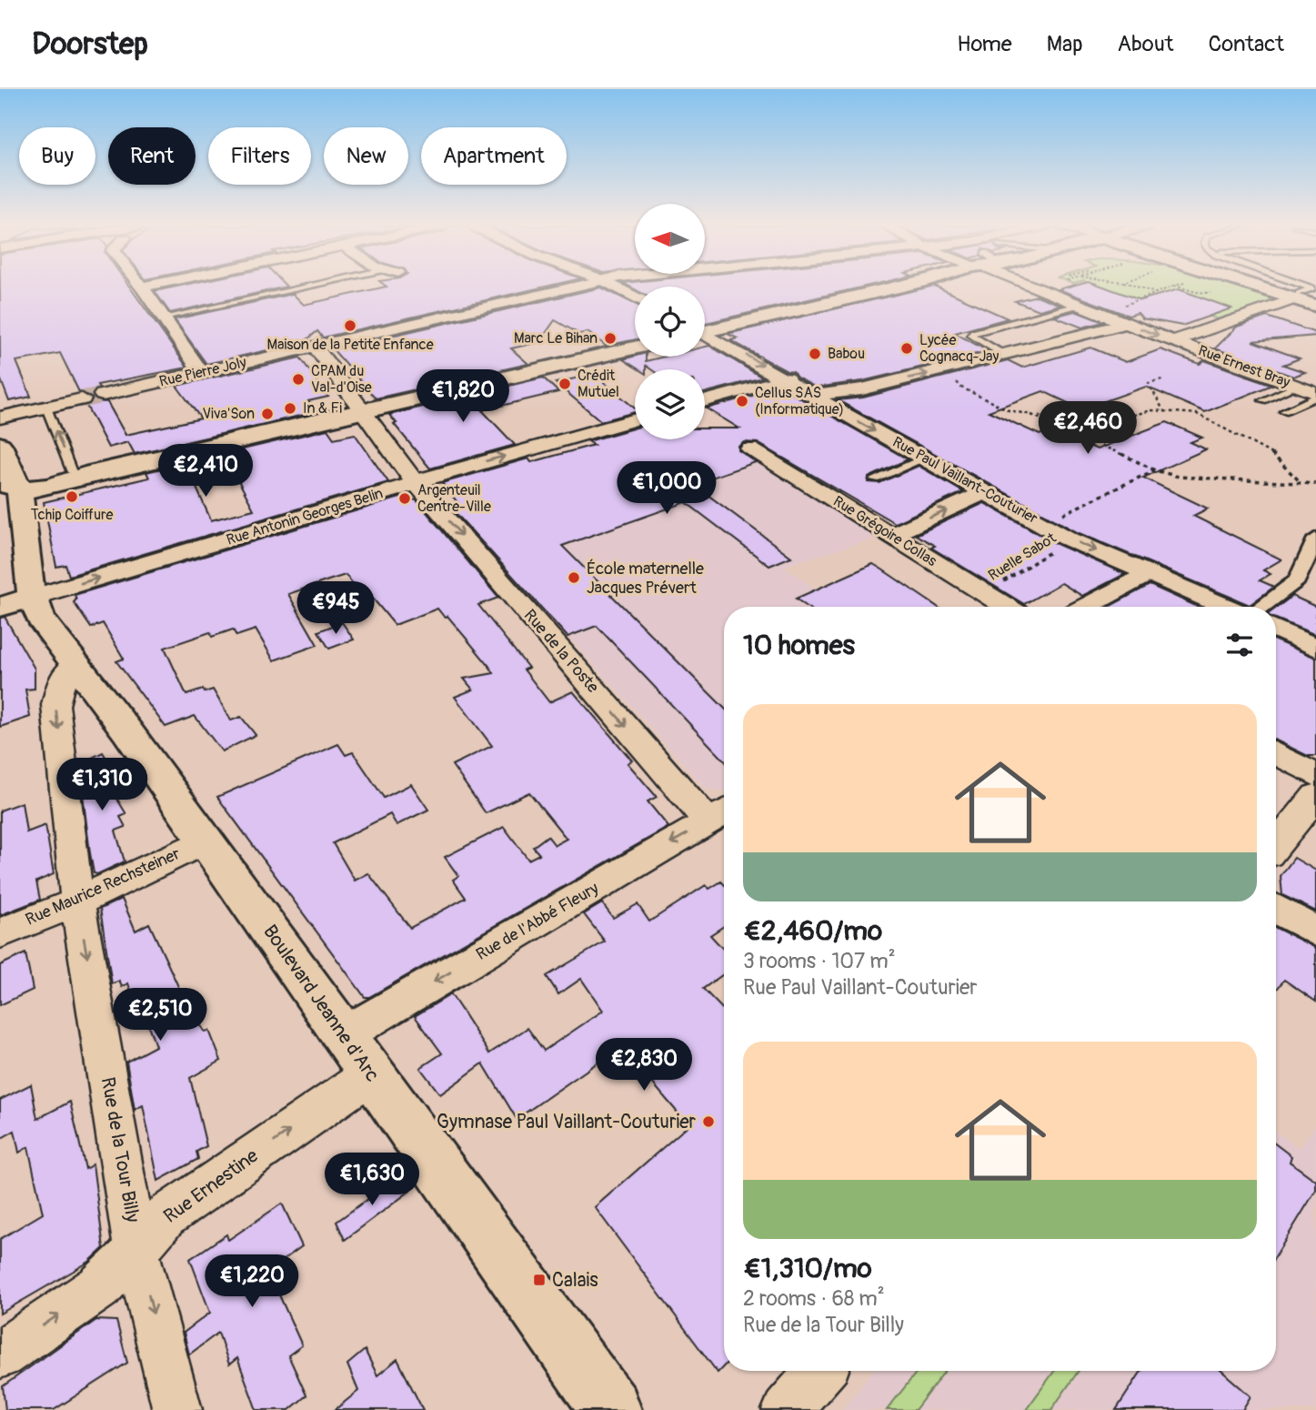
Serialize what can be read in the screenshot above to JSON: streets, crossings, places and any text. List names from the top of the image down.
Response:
{
  "streets": {
    "main road": ["Rue Antonin Georges Belin", "Boulevard Jeanne d'Arc"],
    "street": [
      "Rue Ernest Bray",
      "Rue Pierre Joly",
      "Rue Paul Vaillant-Couturier",
      "Rue Grégoire Collas",
      "Rue de la Poste",
      "Rue Maurice Rechsteiner",
      "Rue de l'Abbé Fleury",
      "Rue de la Tour Billy",
      "Rue Ernestine"
    ],
    "path": ["Ruelle Sabot"]
  },
  "crossings": [
    ["Rue Pierre Joly", "Rue de la Poste"],
    ["Rue Paul Vaillant-Couturier", "Ruelle Sabot"],
    ["Rue Antonin Georges Belin", "Rue de la Poste"],
    ["Rue Antonin Georges Belin", "Boulevard Jeanne d'Arc"],
    ["Rue Grégoire Collas", "Ruelle Sabot"],
    ["Rue de la Poste", "Rue de l'Abbé Fleury"],
    ["Rue Maurice Rechsteiner", "Boulevard Jeanne d'Arc"],
    ["Rue Maurice Rechsteiner", "Rue de la Tour Billy"],
    ["Rue de l'Abbé Fleury", "Boulevard Jeanne d'Arc"],
    ["Boulevard Jeanne d'Arc", "Rue de la Tour Billy"],
    ["Boulevard Jeanne d'Arc", "Rue Ernestine"],
    ["Rue de la Tour Billy", "Rue Ernestine"]
  ],
  "one_way": [
    "Rue Paul Vaillant-Couturier",
    "Rue Antonin Georges Belin",
    "Rue de la Poste",
    "Rue de l'Abbé Fleury",
    "Rue de la Tour Billy",
    "Rue Ernestine"
  ],
  "places": {
    "other": [
      "Maison de la Petite Enfance",
      "Marc Le Bihan",
      "Lycée Cognacq-Jay",
      "Babou",
      "CPAM du Val-d'Oise",
      "Crédit Mutuel",
      "Cellus SAS (Informatique)",
      "In & Fi",
      "Viva'Son",
      "Tchip Coiffure",
      "Argenteuil Centre-Ville",
      "École maternelle Jacques Prévert",
      "Gymnase Paul Vaillant-Couturier"
    ],
    "transit": ["Calais"]
  },
  "north": "left",
  "page": {
    "header": "Doorstep",
    "nav": [
      "Home",
      "Map",
      "About",
      "Contact"
    ],
    "chip": [
      "Buy",
      "Rent",
      "Filters",
      "New",
      "Apartment"
    ],
    "price": [
      "€1,820",
      "€2,460",
      "€2,410",
      "€1,000",
      "€945",
      "€1,310",
      "€2,510",
      "€2,830",
      "€1,630",
      "€1,220"
    ],
    "heading": "10 homes",
    "list": [
      {
        "name": "€2,460/mo",
        "note": "3 rooms · 107 m² · Rue Paul Vaillant-Couturier"
      },
      {
        "name": "€1,310/mo",
        "note": "2 rooms · 68 m² · Rue de la Tour Billy"
      }
    ]
  }
}
